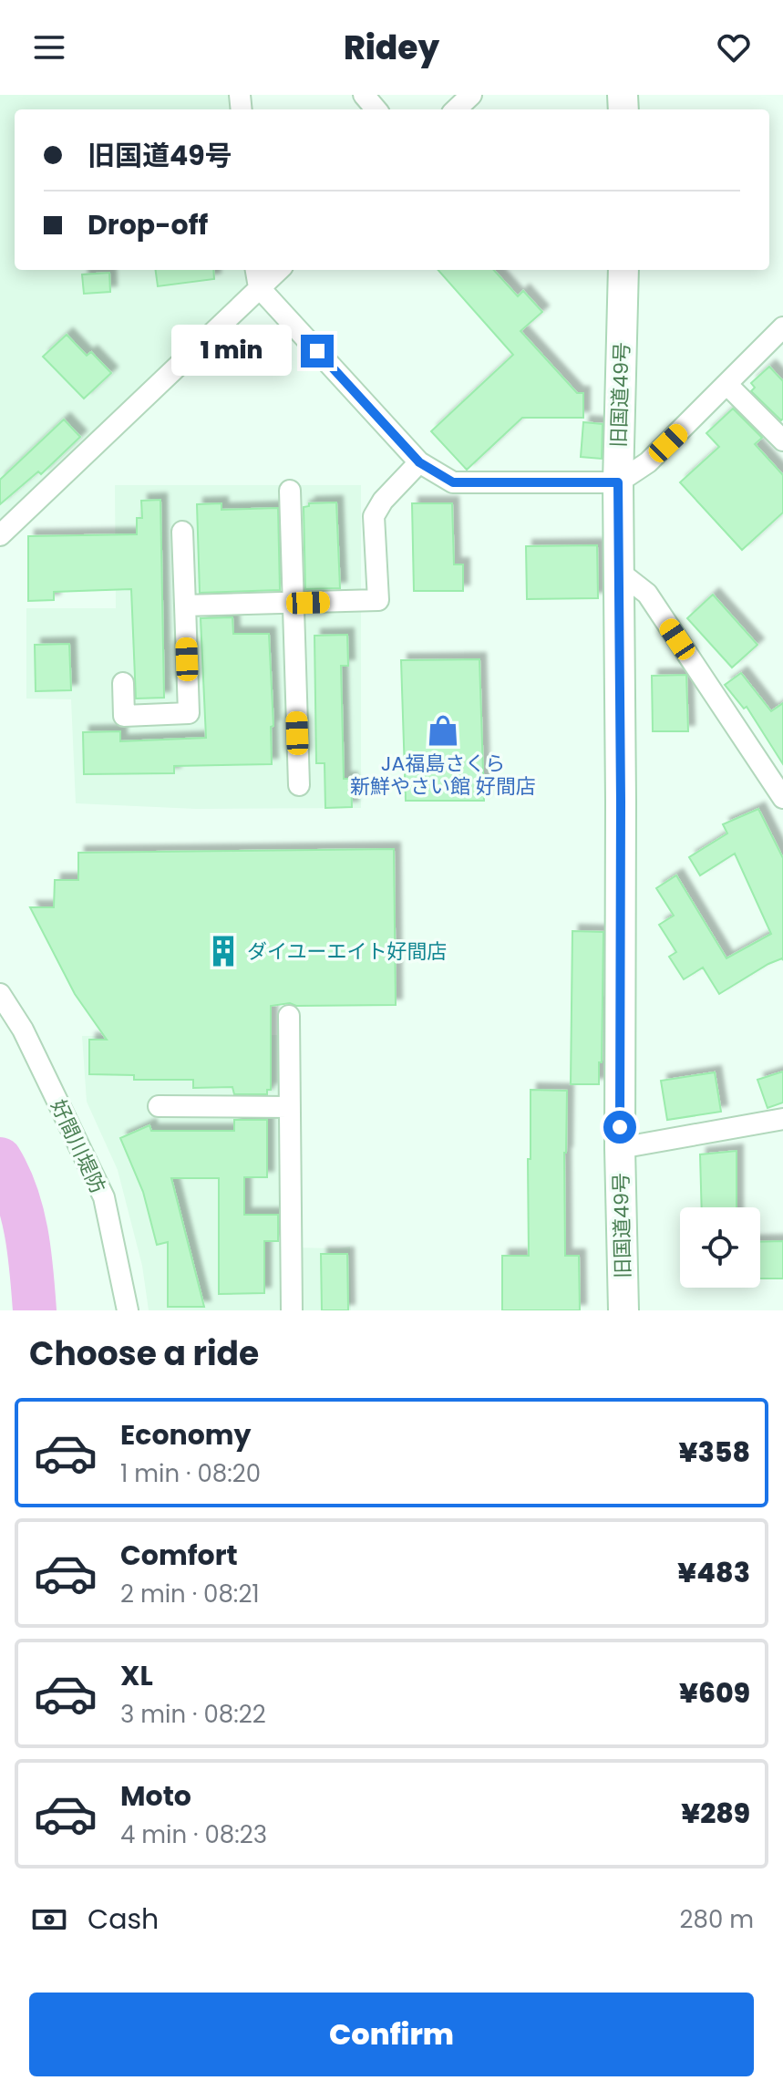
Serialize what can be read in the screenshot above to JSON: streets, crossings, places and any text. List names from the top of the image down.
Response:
{
  "streets": {
    "street": ["旧国道49号", "好間川堤防"]
  },
  "places": {
    "shop": ["JA福島さくら 新鮮やさい館 好間店"],
    "building": ["ダイユーエイト好間店"]
  },
  "page": {
    "header": "Ridey",
    "banner": ["旧国道49号", "Drop-off"],
    "bubble": "1 min",
    "heading": "Choose a ride",
    "list": [
      {
        "name": "Economy",
        "note": "1 min · 08:20",
        "value": "¥358"
      },
      {
        "name": "Comfort",
        "note": "2 min · 08:21",
        "value": "¥483"
      },
      {
        "name": "XL",
        "note": "3 min · 08:22",
        "value": "¥609"
      },
      {
        "name": "Moto",
        "note": "4 min · 08:23",
        "value": "¥289"
      }
    ],
    "pay": ["Cash", "280 m"],
    "buttons": "Confirm"
  }
}
